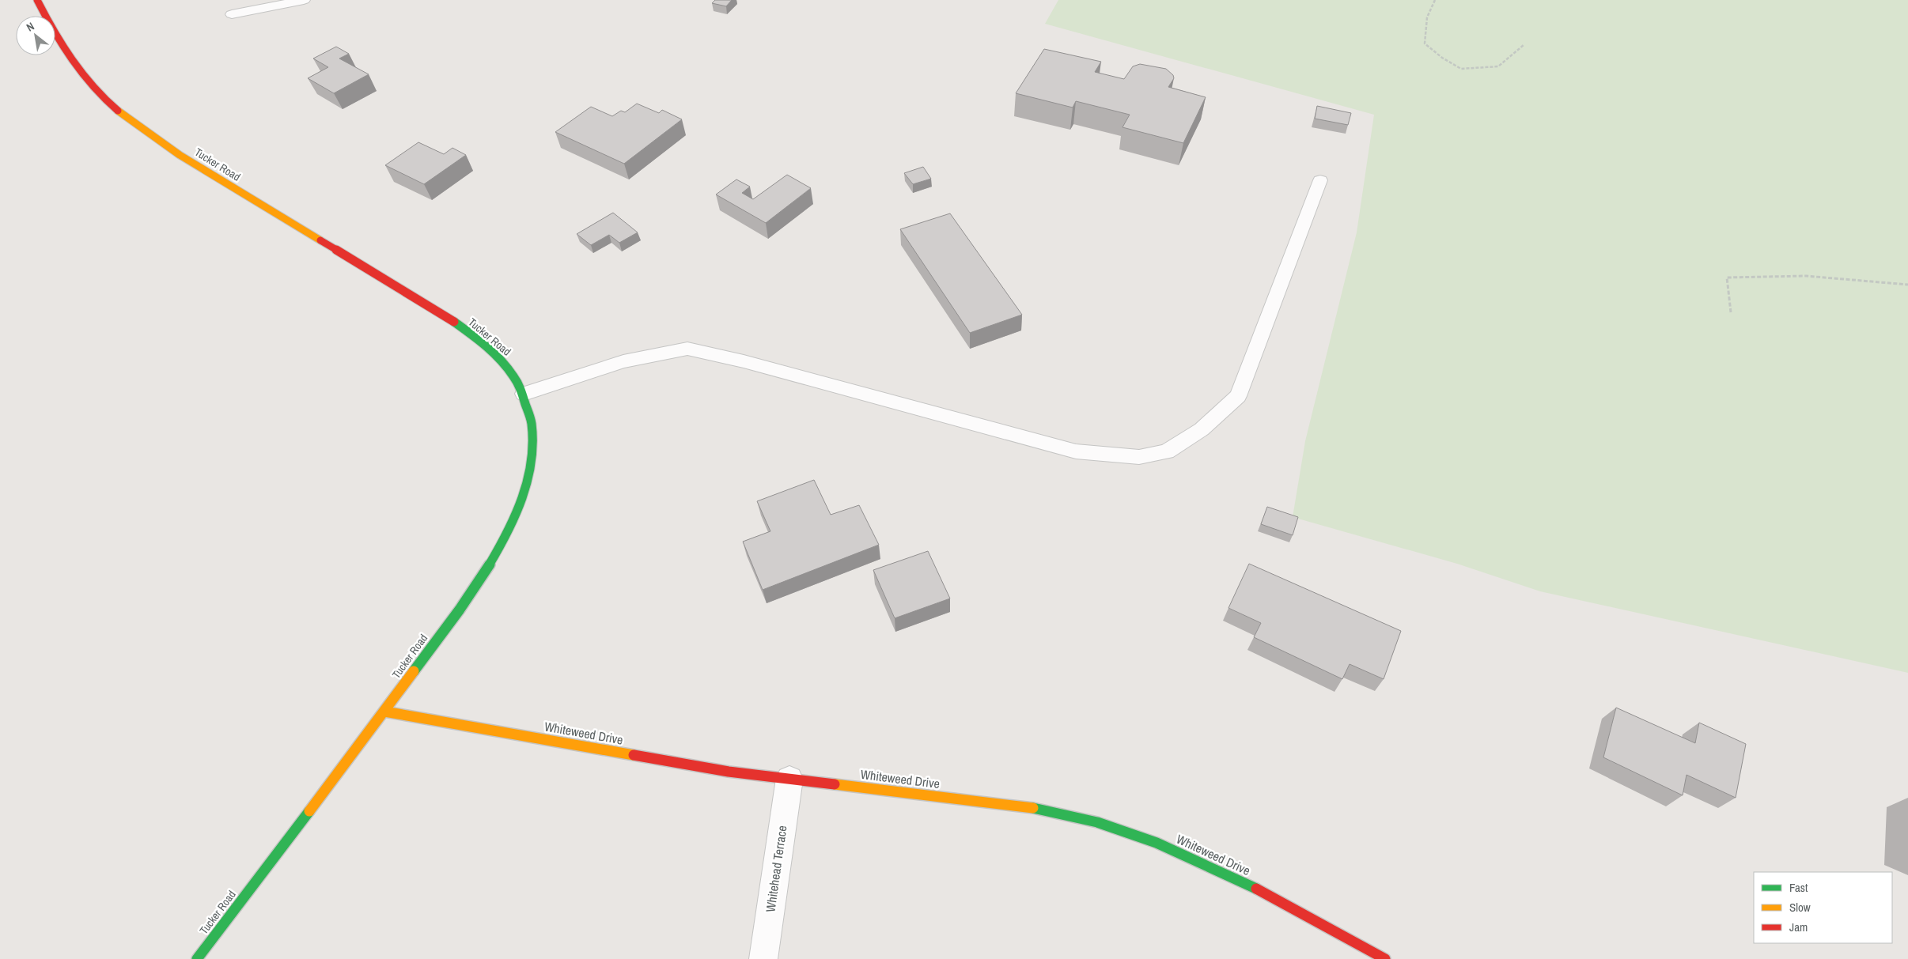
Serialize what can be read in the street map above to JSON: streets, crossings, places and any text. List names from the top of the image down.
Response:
{
  "streets": {
    "main road": ["Tucker Road", "Whiteweed Drive"],
    "street": ["Whitehead Terrace"]
  },
  "crossings": [
    ["Tucker Road", "Whiteweed Drive"],
    ["Whiteweed Drive", "Whitehead Terrace"]
  ],
  "legend": ["Fast", "Slow", "Jam"],
  "north": "top left"
}
